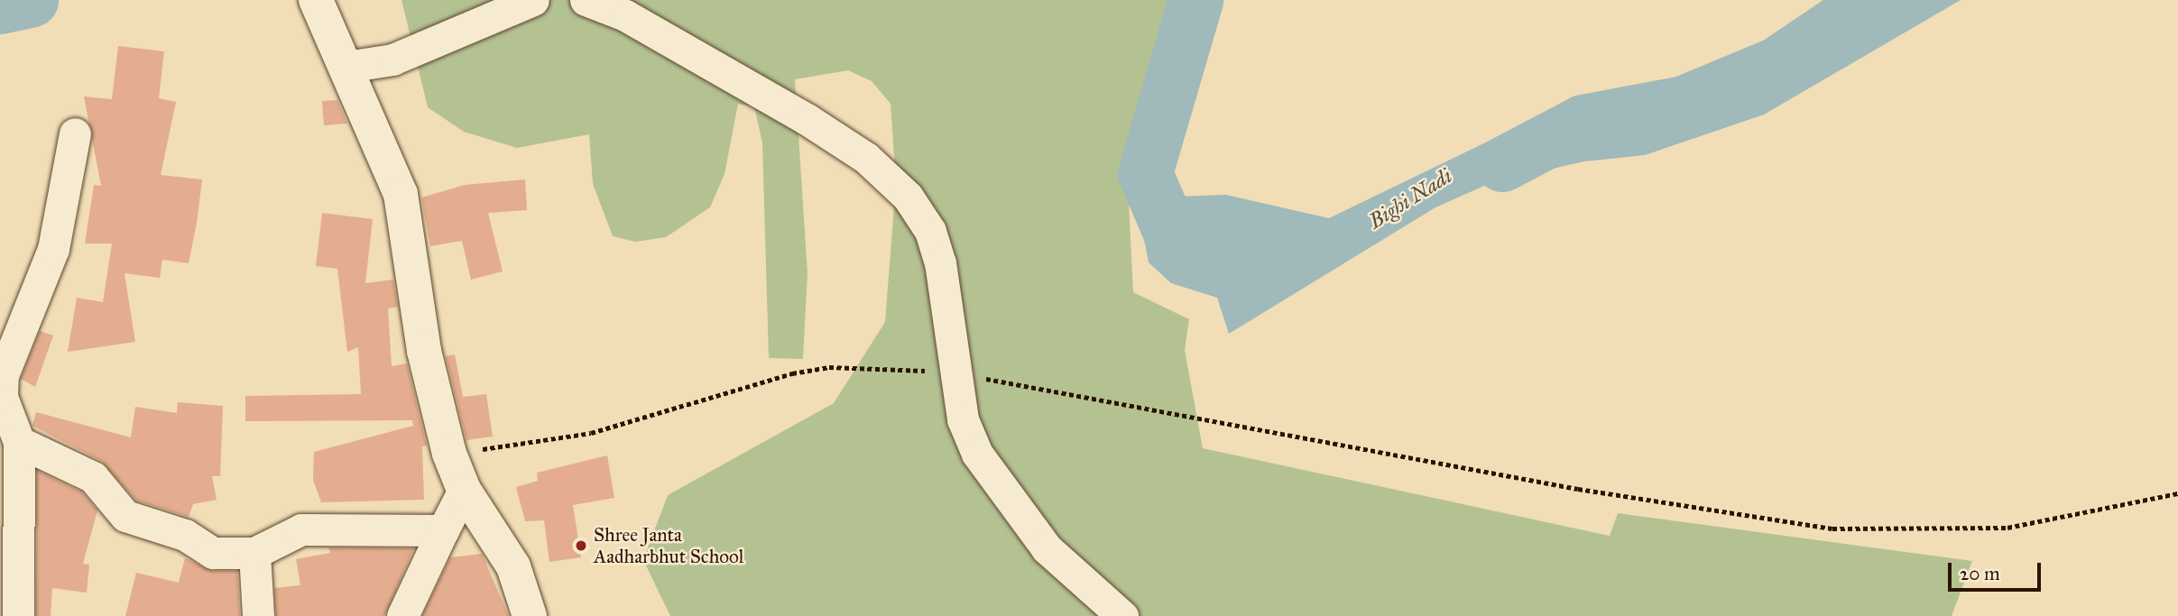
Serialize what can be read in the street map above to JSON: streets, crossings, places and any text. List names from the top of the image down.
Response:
{
  "water": ["Bighi Nadi"],
  "places": ["Shree Janta Aadharbhut School"],
  "scale_bar": "20 m"
}
